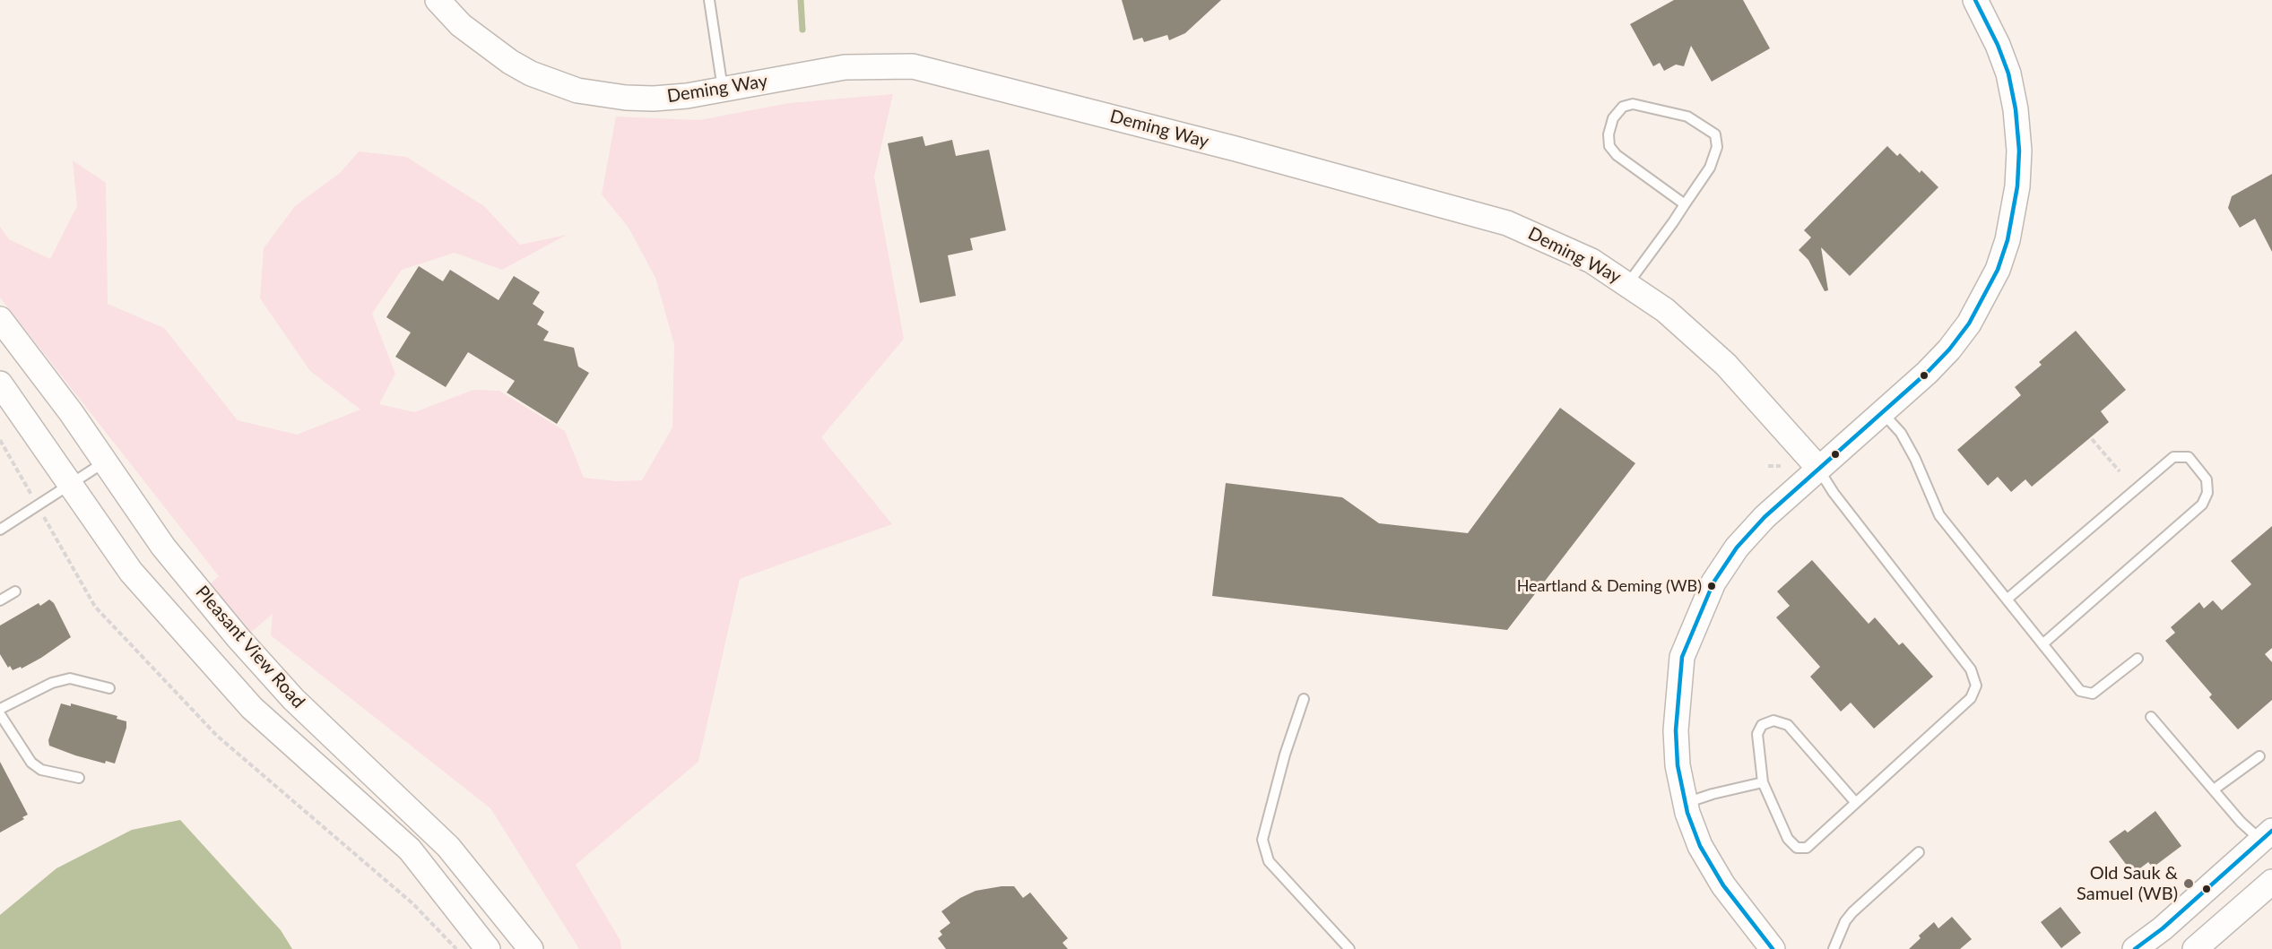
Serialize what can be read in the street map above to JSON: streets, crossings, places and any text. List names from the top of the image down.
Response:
{
  "streets": {
    "street": ["Deming Way", "Pleasant View Road"]
  },
  "places": ["Heartland & Deming (WB)", "Old Sauk & Samuel (WB)"]
}
